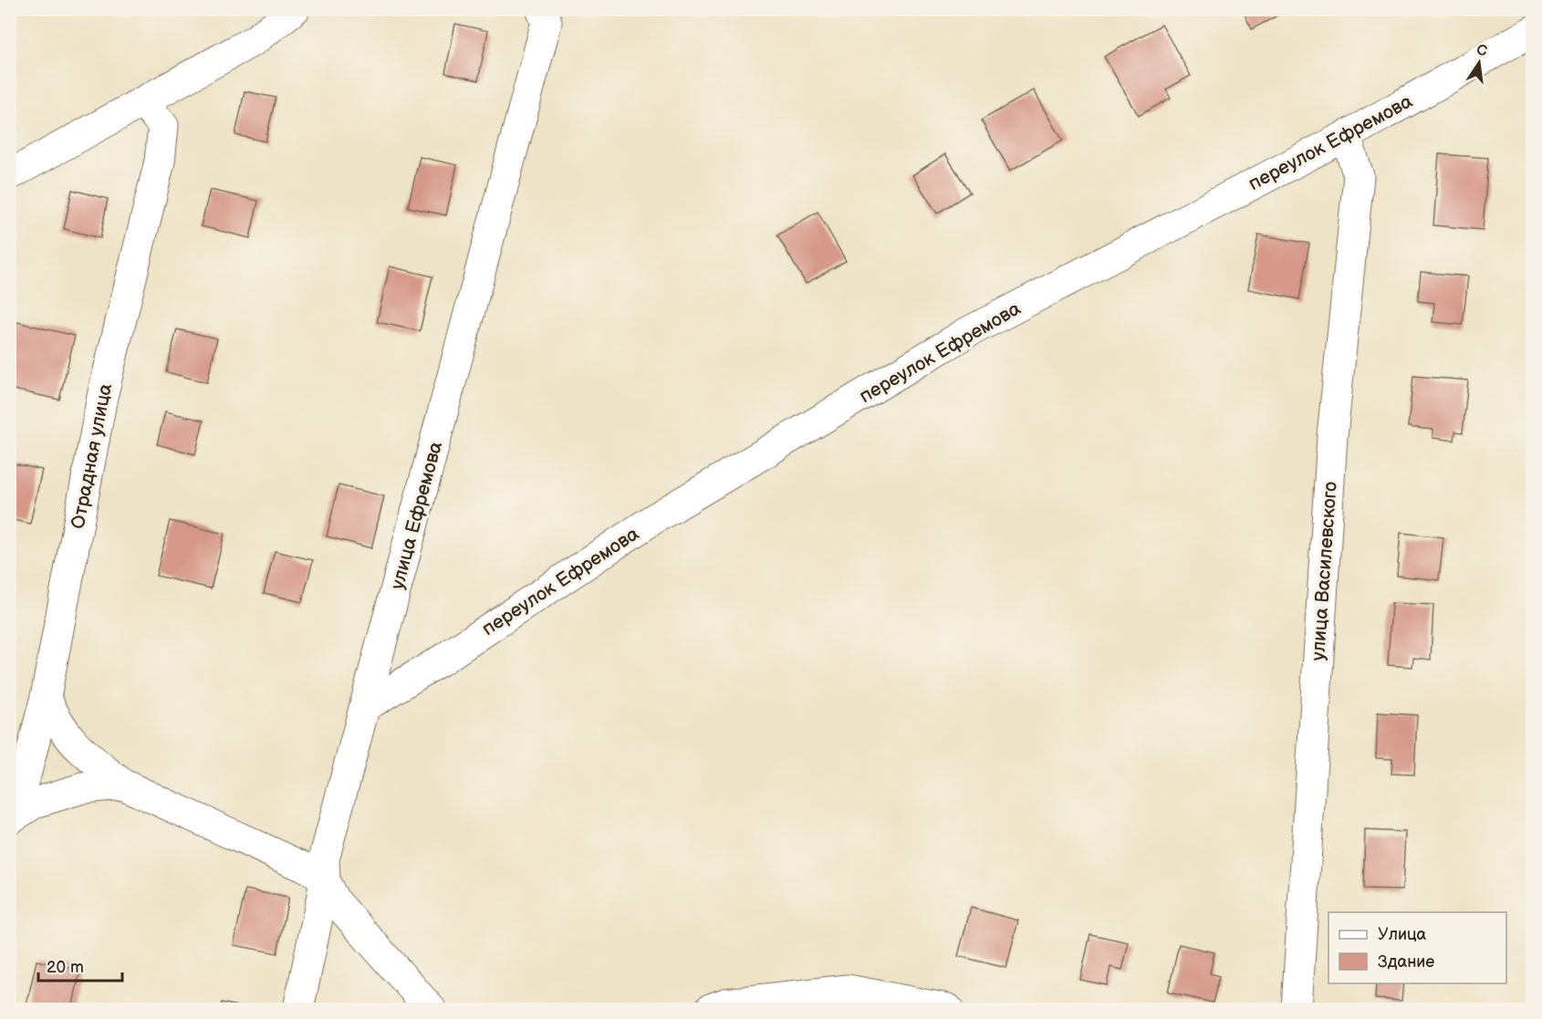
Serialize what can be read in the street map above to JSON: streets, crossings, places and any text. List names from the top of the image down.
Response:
{
  "streets": {
    "street": [
      "переулок Ефремова",
      "Отрадная улица",
      "улица Ефремова",
      "улица Василевского"
    ]
  },
  "crossings": [
    ["переулок Ефремова", "улица Ефремова"],
    ["переулок Ефремова", "улица Василевского"]
  ],
  "legend": ["Улица", "Здание"],
  "scale_bar": "20 m",
  "north": "top"
}
